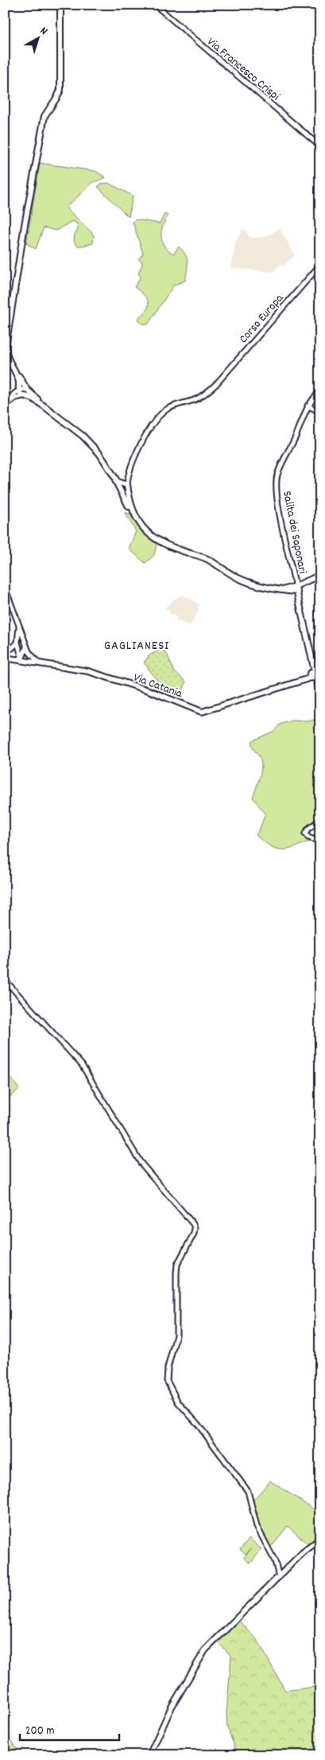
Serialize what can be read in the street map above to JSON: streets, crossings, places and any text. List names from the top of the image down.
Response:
{
  "streets": {
    "main road": ["Salita dei Saponari", "Via Catania"],
    "street": ["Via Francesco Crispi", "Corso Europa"]
  },
  "crossings": [
    ["Salita dei Saponari", "Via Catania"]
  ],
  "districts": ["GAGLIANESI"],
  "scale_bar": "200 m",
  "north": "top right"
}
